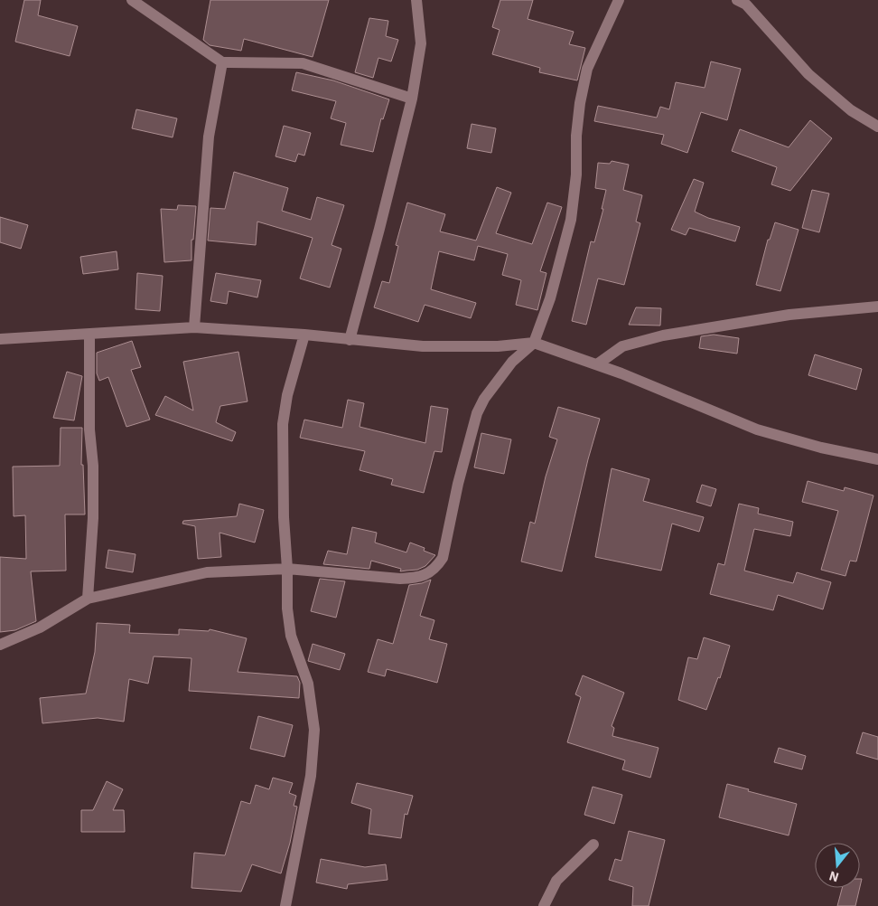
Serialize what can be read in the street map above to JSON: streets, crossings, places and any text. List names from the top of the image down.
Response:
{
  "north": "bottom"
}
